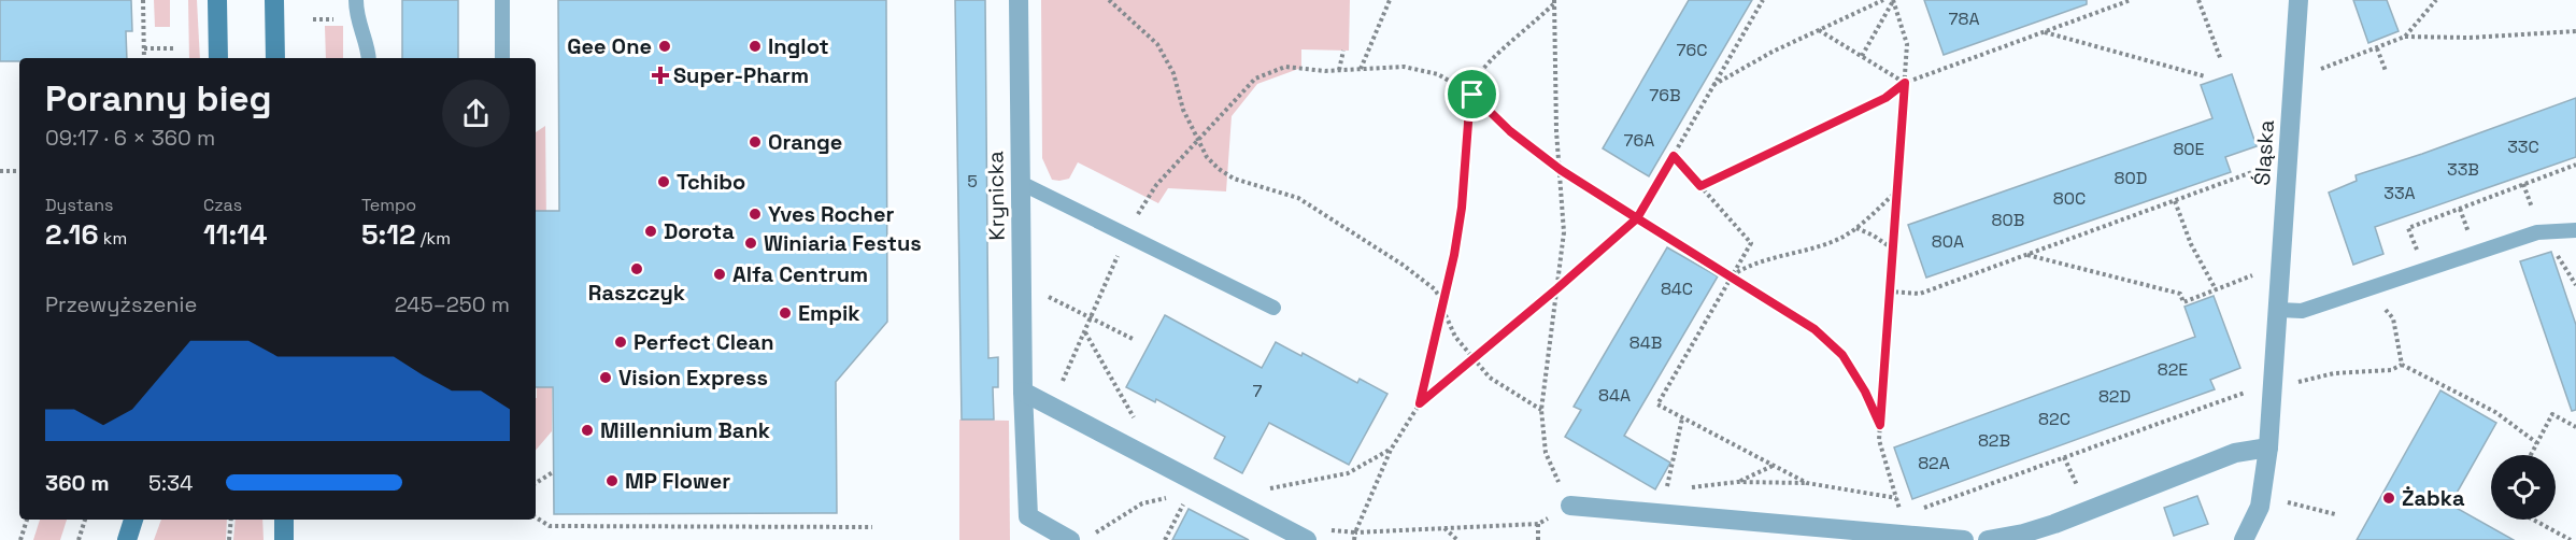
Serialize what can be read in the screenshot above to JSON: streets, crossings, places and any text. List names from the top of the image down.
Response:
{
  "streets": {
    "street": ["Śląska", "Krynicka"]
  },
  "places": {
    "other": [
      "Gee One",
      "Inglot",
      "Orange",
      "Tchibo",
      "Yves Rocher",
      "Dorota",
      "Winiaria Festus",
      "Raszczyk",
      "Alfa Centrum",
      "Empik",
      "Perfect Clean",
      "Vision Express",
      "Millennium Bank",
      "MP Flower",
      "Żabka"
    ],
    "health": ["Super-Pharm"]
  },
  "house_numbers": [
    "78A",
    "76C",
    "76B",
    "76A",
    "33C",
    "80E",
    "33B",
    "80D",
    "5",
    "33A",
    "80C",
    "80B",
    "80A",
    "84C",
    "84B",
    "82E",
    "7",
    "84A",
    "82D",
    "82C",
    "82B",
    "82A"
  ],
  "page": {
    "heading": ["Poranny bieg", "09:17 · 6 × 360 m"],
    "stats": [
      ["Dystans", "2.16 km"],
      ["Czas", "11:14"],
      ["Tempo", "5:12 /km"]
    ],
    "chart": ["Przewyższenie", "245–250 m"],
    "list": [
      {
        "name": "360 m",
        "note": "5:34"
      }
    ]
  }
}
